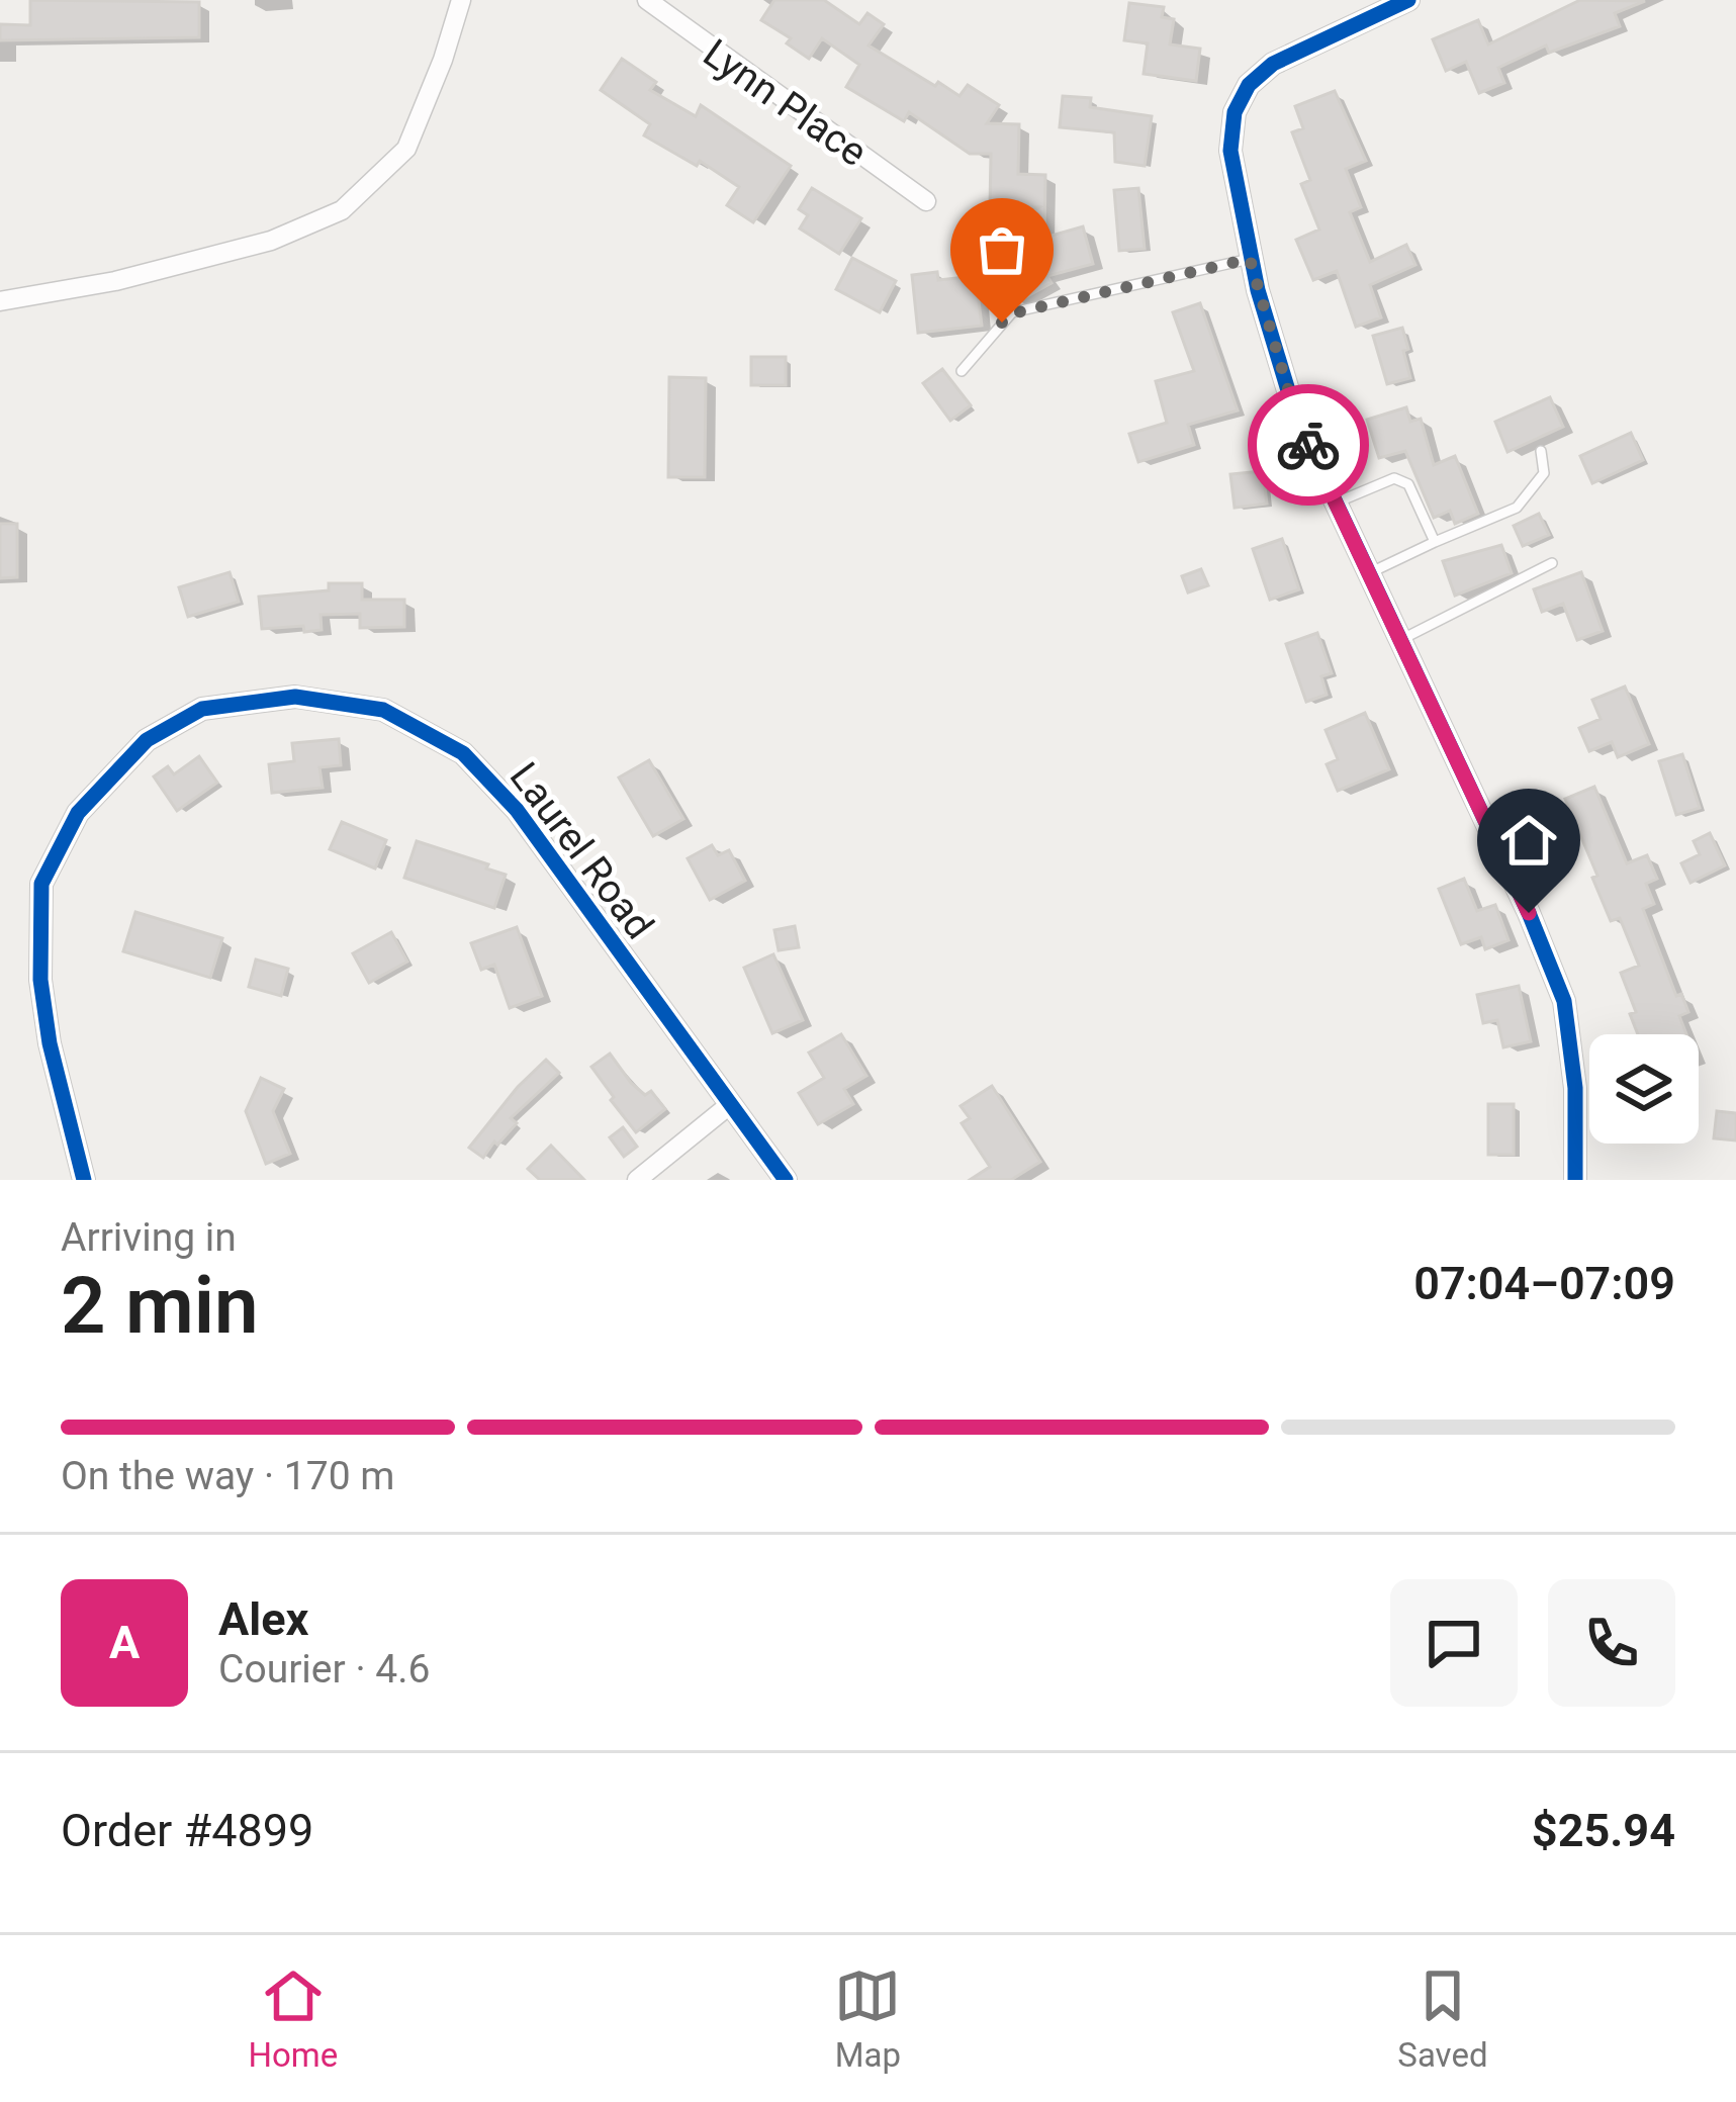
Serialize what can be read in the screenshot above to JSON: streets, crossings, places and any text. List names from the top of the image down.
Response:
{
  "streets": {
    "street": ["Lynn Place", "Laurel Road"]
  },
  "page": {
    "heading": ["2 min", "Arriving in", "07:04–07:09"],
    "panel": [
      "Alex",
      "Courier · 4.6",
      "Order #4899",
      "$25.94"
    ],
    "bar": "On the way · 170 m",
    "round": "A",
    "tabs": ["Home", "Map", "Saved"]
  }
}
